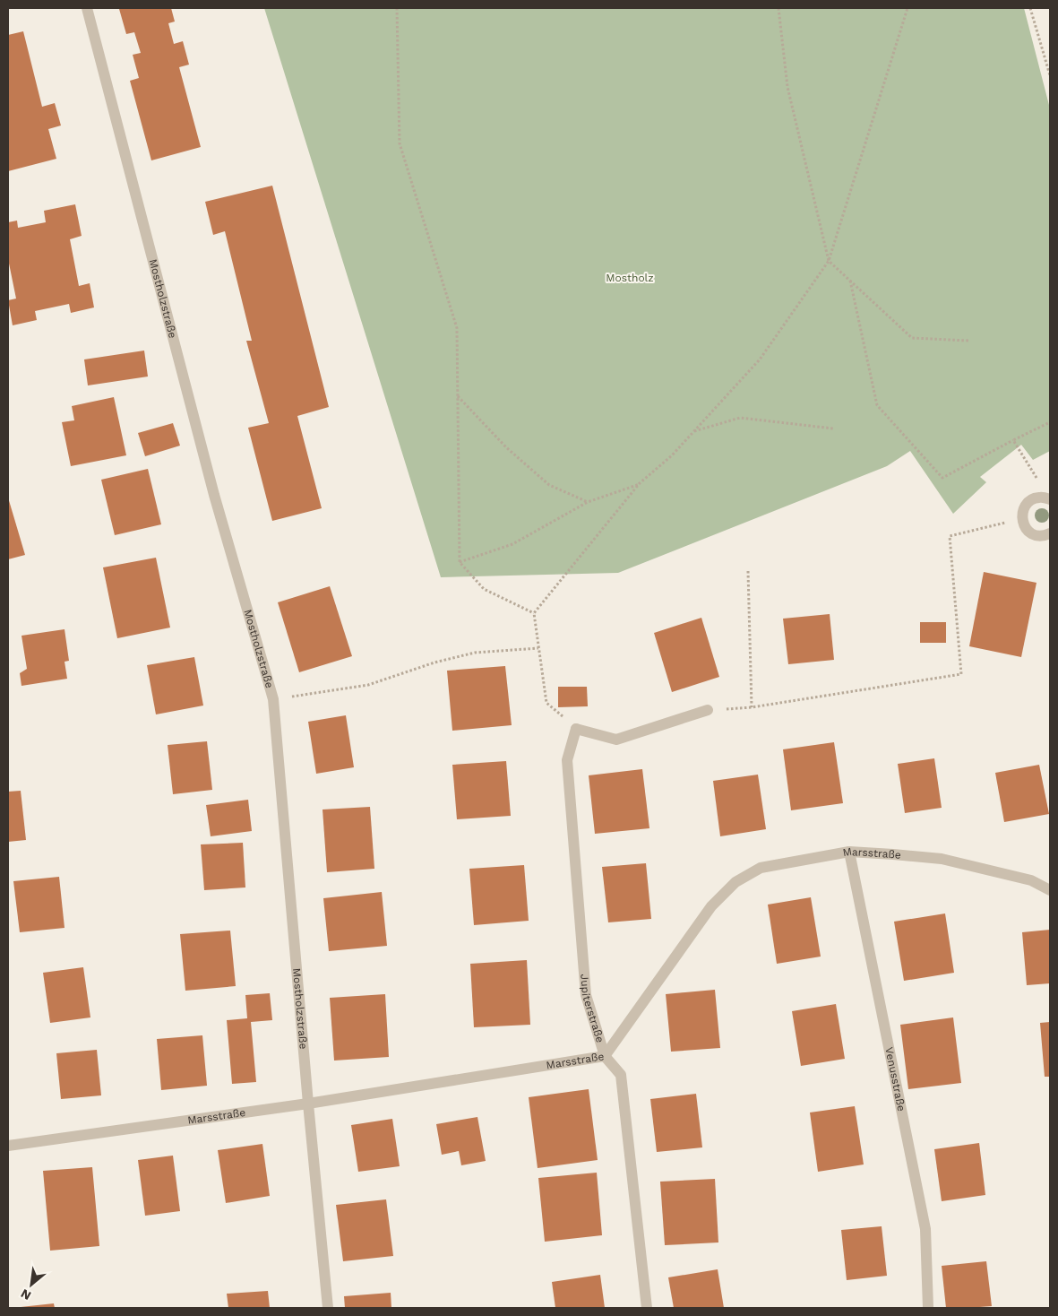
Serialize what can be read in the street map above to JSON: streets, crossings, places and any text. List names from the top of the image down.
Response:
{
  "streets": {
    "street": [
      "Mostholzstraße",
      "Marsstraße",
      "Jupiterstraße",
      "Venusstraße"
    ]
  },
  "crossings": [
    ["Mostholzstraße", "Marsstraße"],
    ["Marsstraße", "Jupiterstraße"],
    ["Marsstraße", "Venusstraße"]
  ],
  "parks": ["Mostholz"],
  "north": "bottom left"
}
